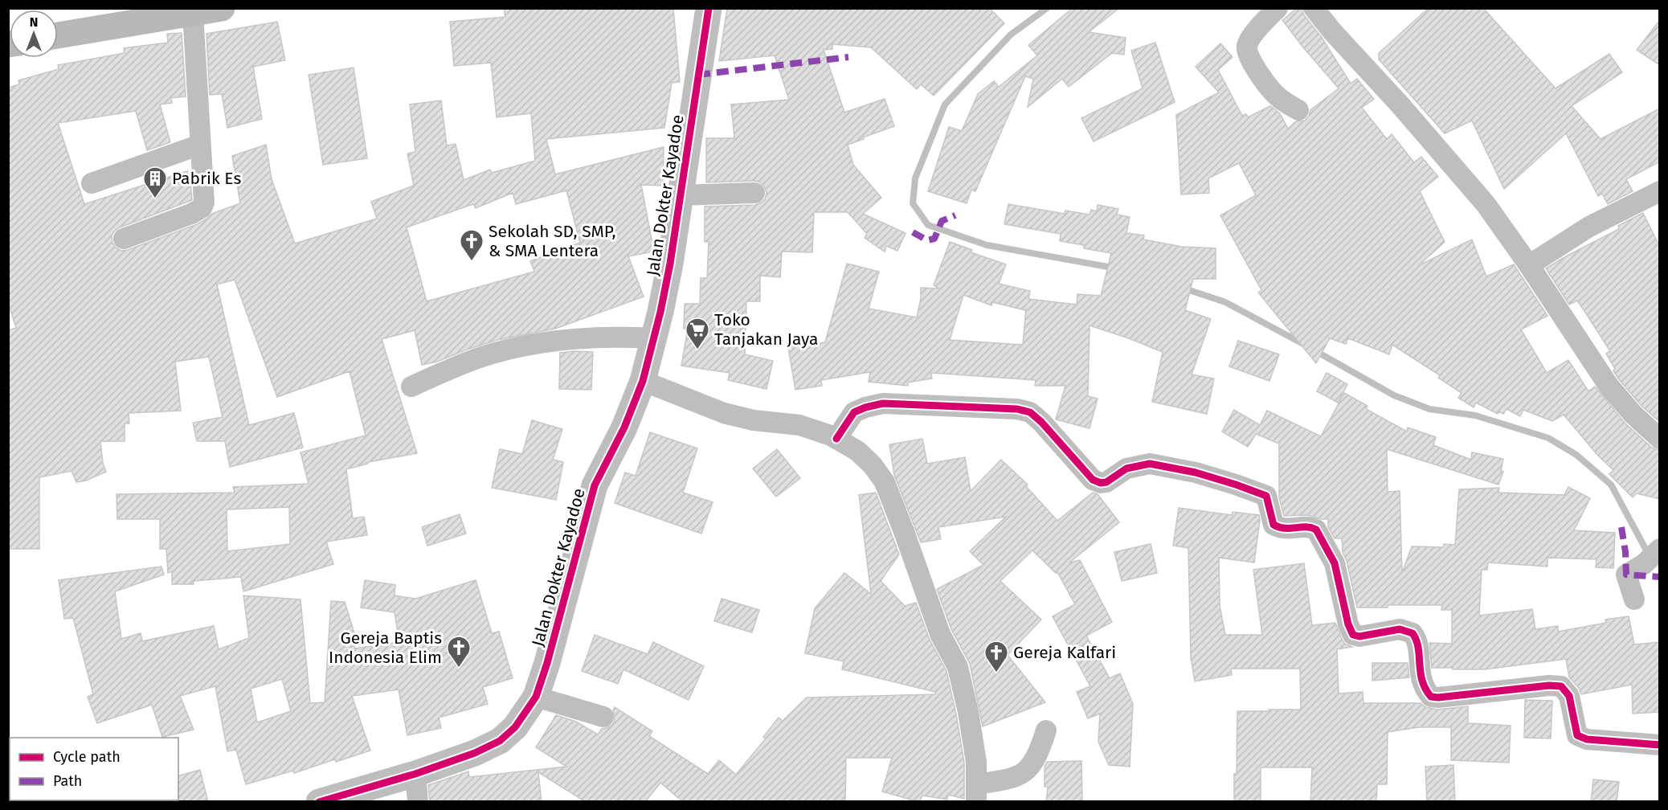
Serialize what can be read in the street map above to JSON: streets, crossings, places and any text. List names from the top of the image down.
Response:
{
  "streets": {
    "street": ["Jalan Dokter Kayadoe"]
  },
  "places": {
    "building": ["Pabrik Es"],
    "church": ["Sekolah SD, SMP, & SMA Lentera", "Gereja Baptis Indonesia Elim", "Gereja Kalfari"],
    "supermarket": ["Toko Tanjakan Jaya"]
  },
  "legend": ["Cycle path", "Path"],
  "north": "top"
}
